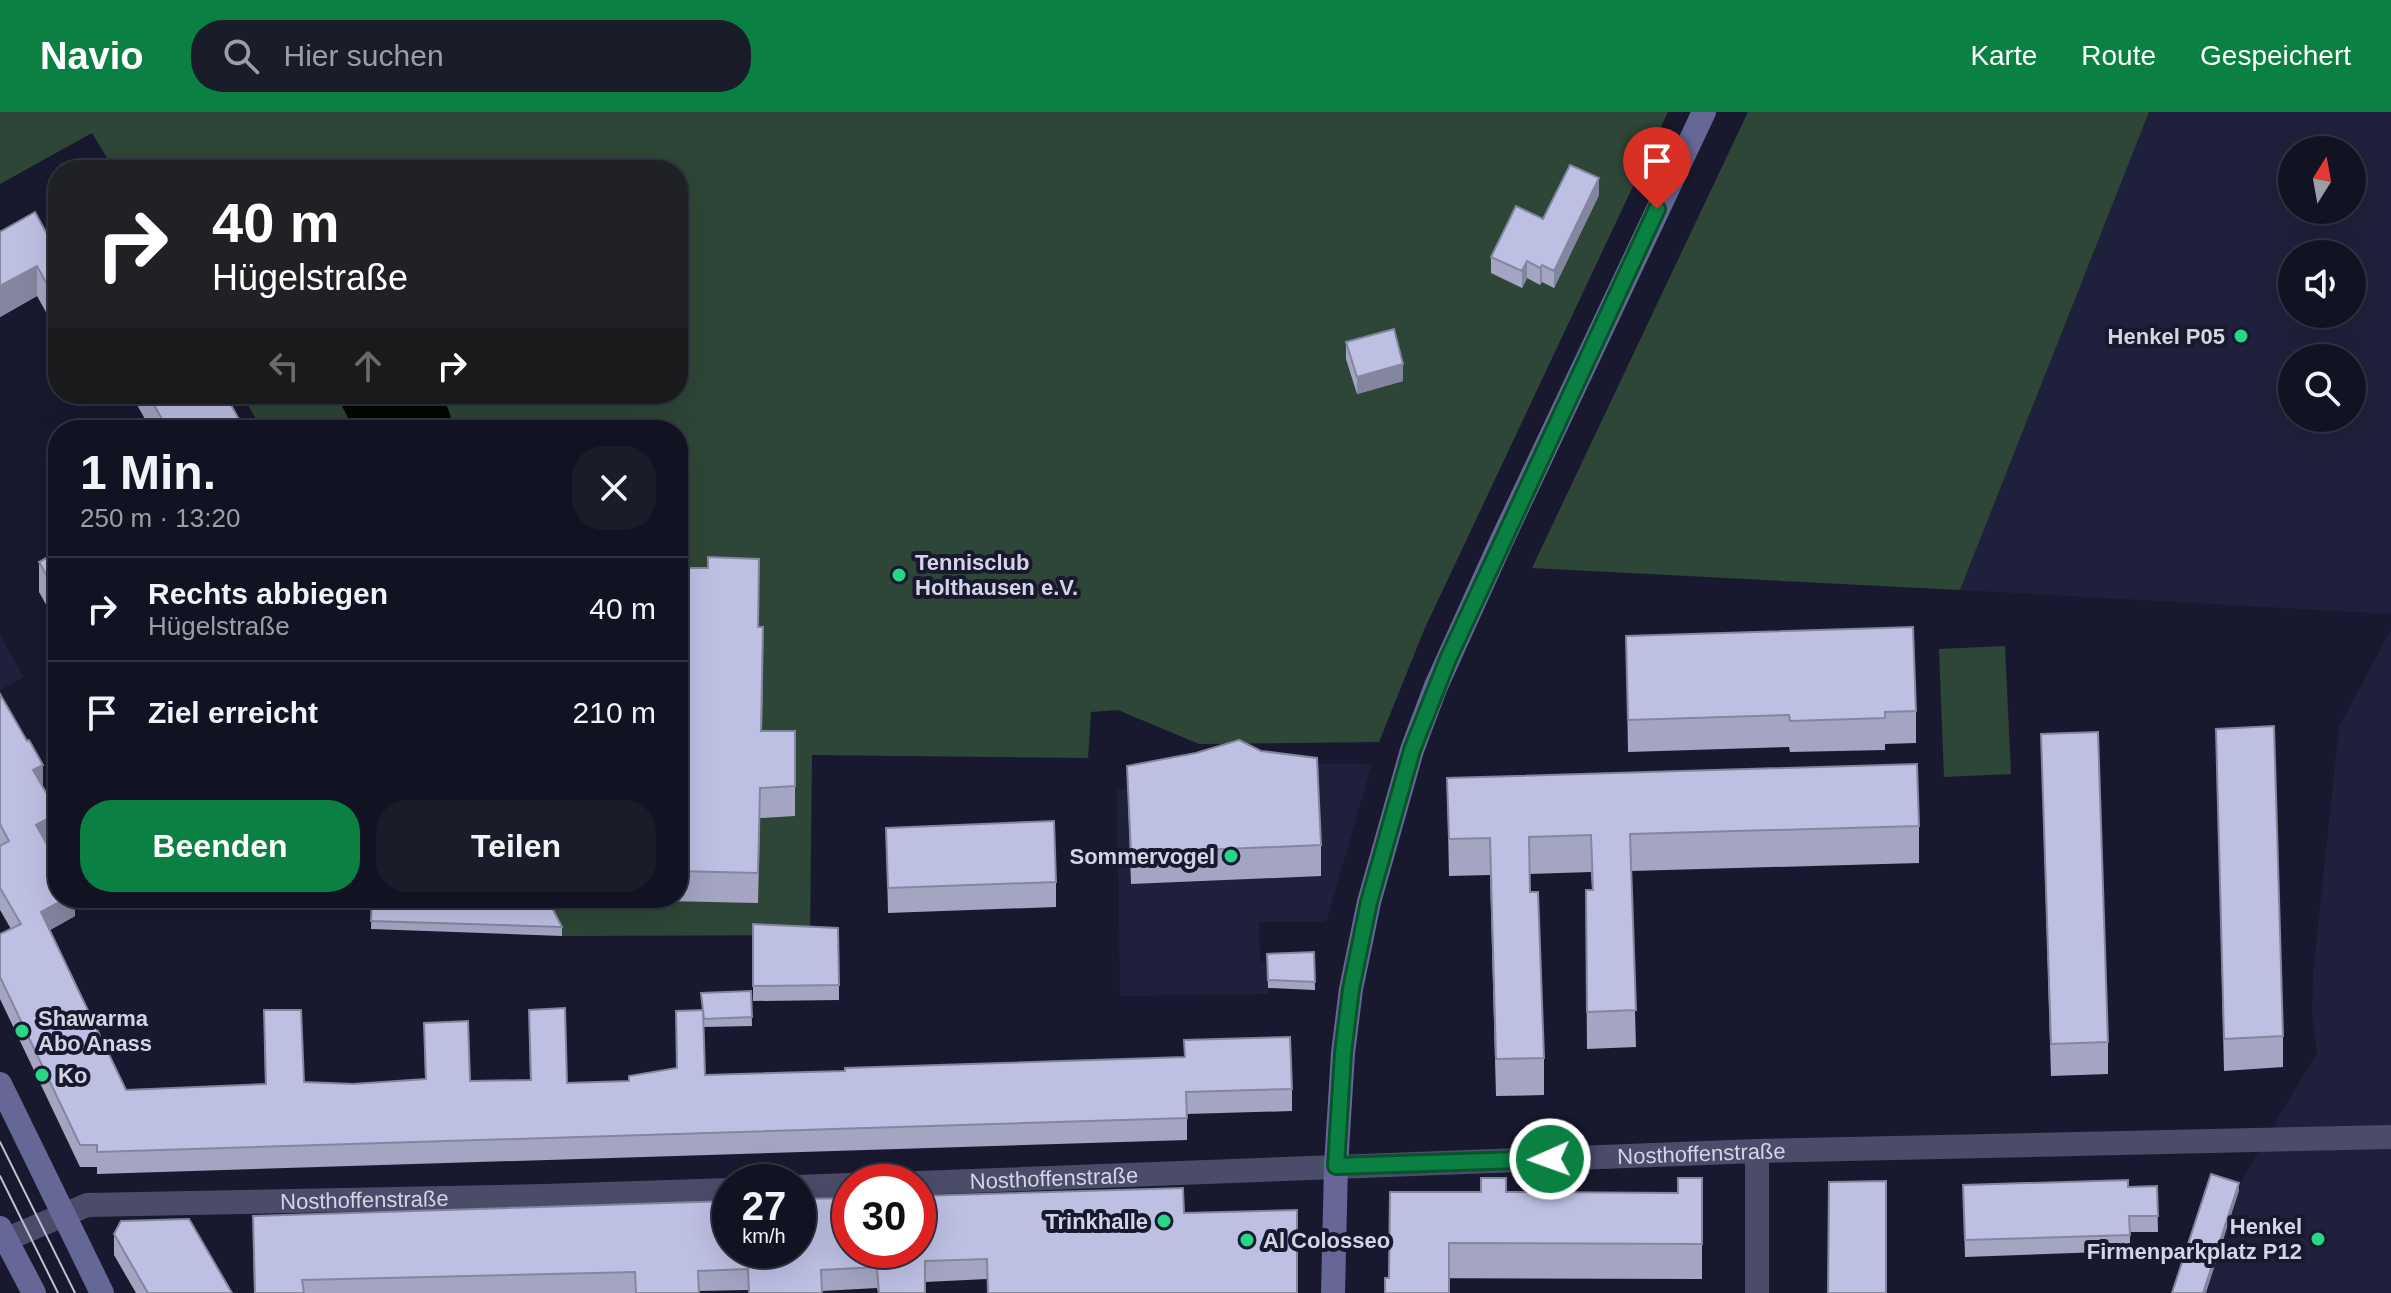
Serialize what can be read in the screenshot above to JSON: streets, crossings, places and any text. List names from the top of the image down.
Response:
{
  "streets": {
    "street": ["Nosthoffenstraße"]
  },
  "places": [
    "Henkel P05",
    "Tennisclub Holthausen e.V.",
    "Sommervogel",
    "Shawarma Abo Anass",
    "Ko",
    "Trinkhalle",
    "Henkel Firmenparkplatz P12",
    "Al Colosseo"
  ],
  "north": "top",
  "page": {
    "header": "Navio",
    "search": "Hier suchen",
    "nav": ["Karte", "Route", "Gespeichert"],
    "turn": ["40 m", "Hügelstraße"],
    "heading": ["1 Min.", "250 m · 13:20"],
    "list": [
      {
        "name": "Rechts abbiegen",
        "note": "Hügelstraße",
        "value": "40 m"
      },
      {
        "name": "Ziel erreicht",
        "value": "210 m"
      }
    ],
    "buttons": ["Beenden", "Teilen"],
    "speed": "27 km/h",
    "limit": "30"
  }
}
